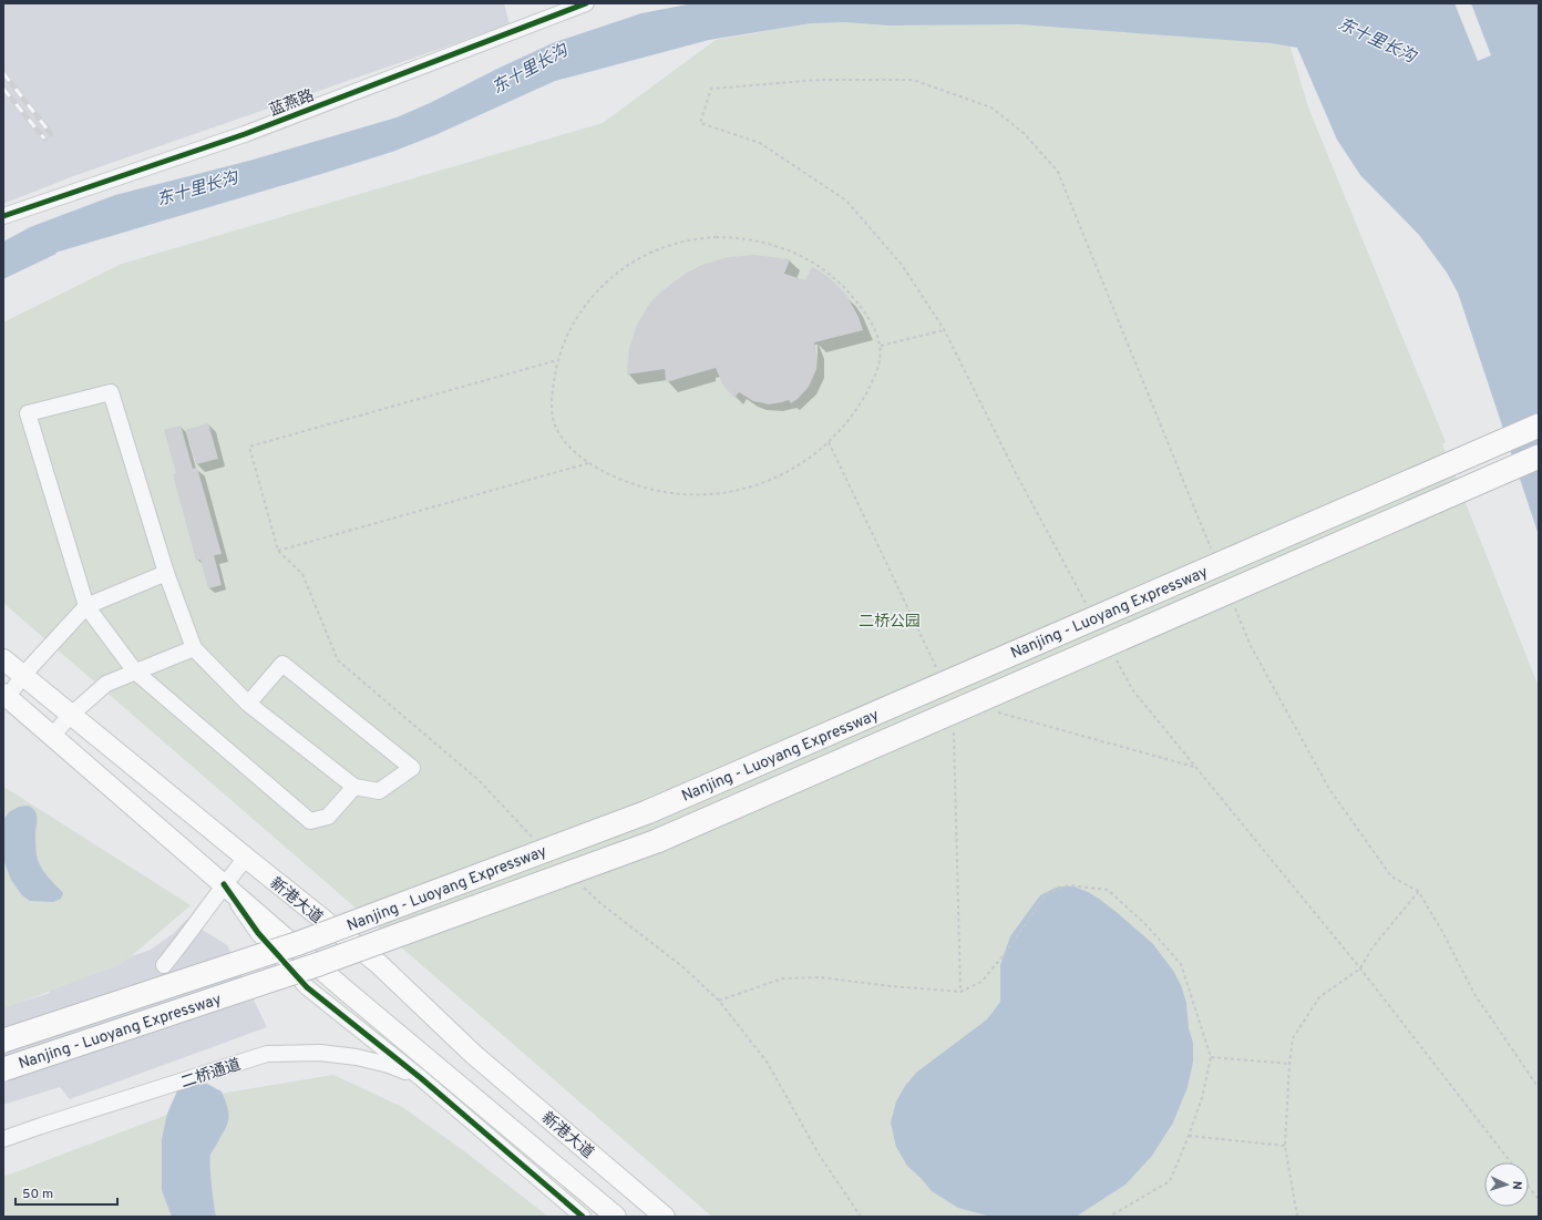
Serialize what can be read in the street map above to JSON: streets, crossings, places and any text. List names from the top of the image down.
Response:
{
  "streets": {
    "highway": ["Nanjing - Luoyang Expressway"],
    "main road": ["新港大道"],
    "street": ["蓝燕路", "二桥通道"]
  },
  "water": ["东十里长沟"],
  "parks": ["二桥公园"],
  "scale_bar": "50 m",
  "north": "right"
}
